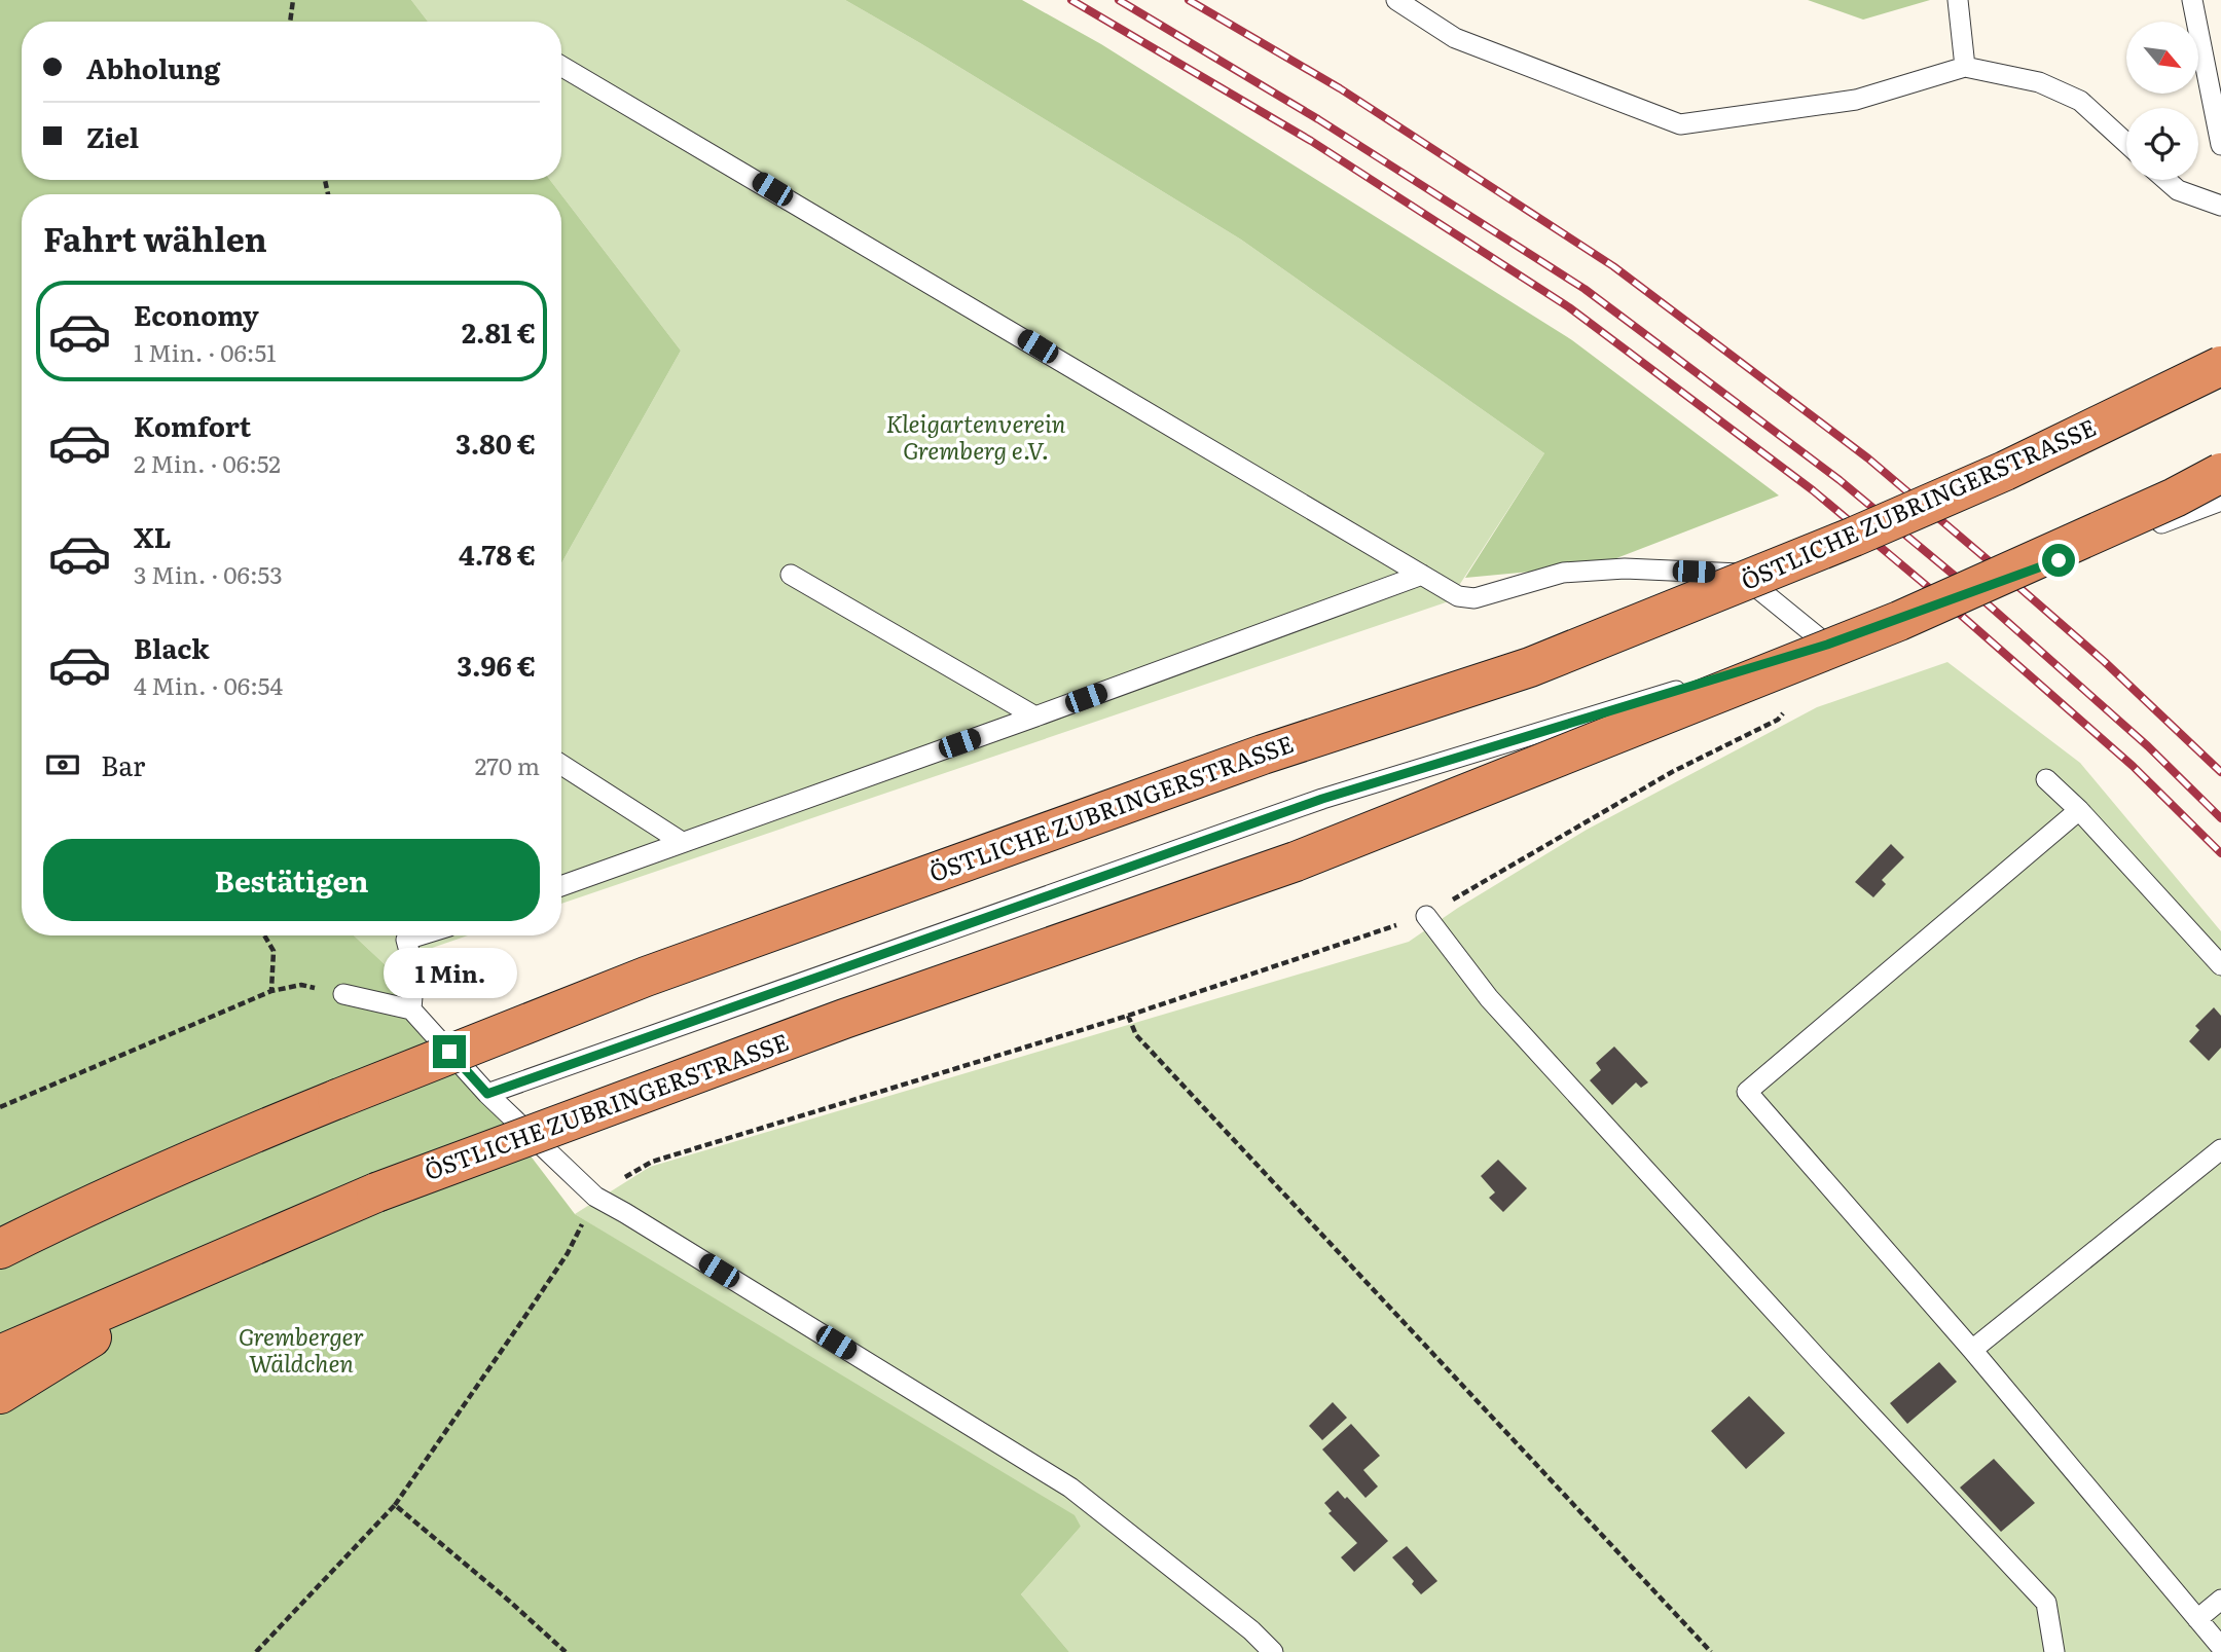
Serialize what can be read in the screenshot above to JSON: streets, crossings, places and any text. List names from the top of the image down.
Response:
{
  "streets": {
    "highway": ["ÖSTLICHE ZUBRINGERSTRASSE"]
  },
  "parks": ["Kleigartenverein Gremberg e.V.", "Gremberger Wäldchen"],
  "north": "bottom right",
  "page": {
    "banner": ["Abholung", "Ziel"],
    "heading": "Fahrt wählen",
    "list": [
      {
        "name": "Economy",
        "note": "1 Min. · 06:51",
        "value": "2.81 €"
      },
      {
        "name": "Komfort",
        "note": "2 Min. · 06:52",
        "value": "3.80 €"
      },
      {
        "name": "XL",
        "note": "3 Min. · 06:53",
        "value": "4.78 €"
      },
      {
        "name": "Black",
        "note": "4 Min. · 06:54",
        "value": "3.96 €"
      }
    ],
    "pay": ["Bar", "270 m"],
    "buttons": "Bestätigen",
    "bubble": "1 Min."
  }
}
